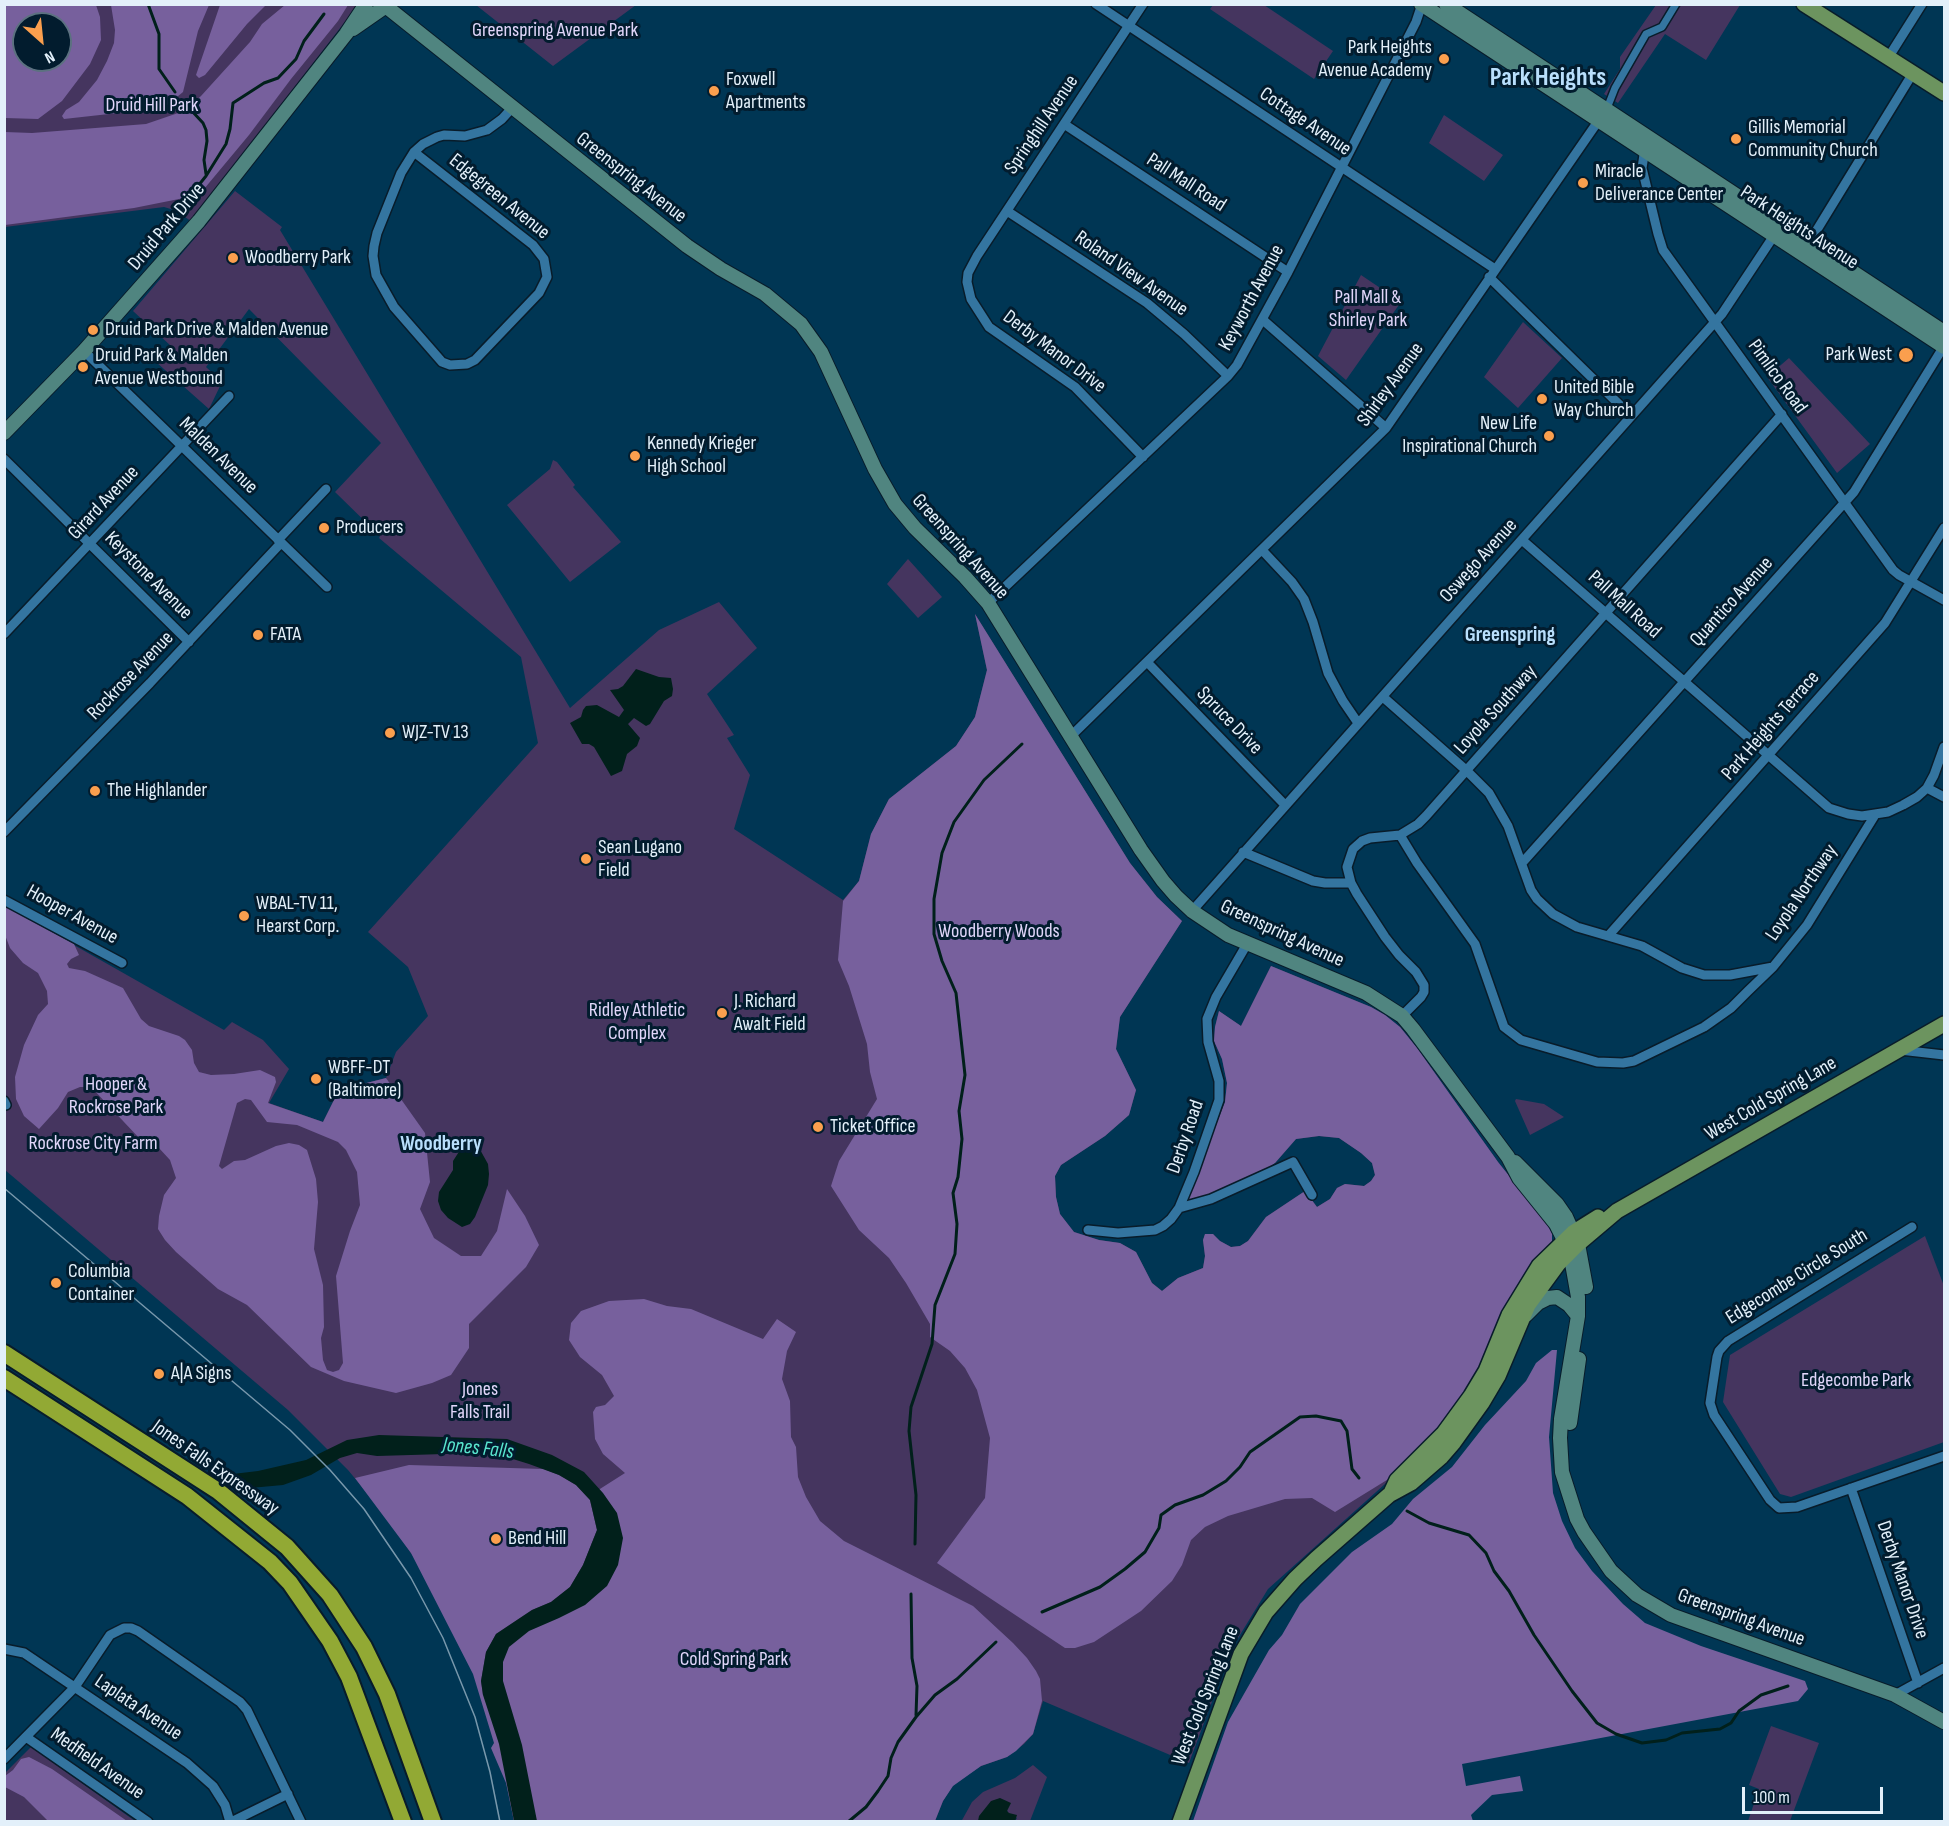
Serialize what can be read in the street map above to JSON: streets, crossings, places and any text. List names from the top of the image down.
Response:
{
  "streets": {
    "highway": ["Jones Falls Expressway"],
    "main road": [
      "Greenspring Avenue",
      "Druid Park Drive",
      "Park Heights Avenue",
      "West Cold Spring Lane"
    ],
    "street": [
      "Cottage Avenue",
      "Springhill Avenue",
      "Pall Mall Road",
      "Edgegreen Avenue",
      "Roland View Avenue",
      "Keyworth Avenue",
      "Derby Manor Drive",
      "Pimlico Road",
      "Shirley Avenue",
      "Malden Avenue",
      "Girard Avenue",
      "Oswego Avenue",
      "Keystone Avenue",
      "Quantico Avenue",
      "Rockrose Avenue",
      "Loyola Southway",
      "Spruce Drive",
      "Park Heights Terrace",
      "Loyola Northway",
      "Hooper Avenue",
      "Derby Road",
      "Edgecombe Circle South",
      "Laplata Avenue",
      "Medfield Avenue"
    ]
  },
  "crossings": [
    ["Cottage Avenue", "Springhill Avenue"],
    ["Cottage Avenue", "Keyworth Avenue"],
    ["Cottage Avenue", "Shirley Avenue"],
    ["Springhill Avenue", "Pall Mall Road"],
    ["Springhill Avenue", "Roland View Avenue"],
    ["Springhill Avenue", "Derby Manor Drive"],
    ["Greenspring Avenue", "Druid Park Drive"],
    ["Greenspring Avenue", "Keyworth Avenue"],
    ["Greenspring Avenue", "Shirley Avenue"],
    ["Greenspring Avenue", "Oswego Avenue"],
    ["Greenspring Avenue", "West Cold Spring Lane"],
    ["Greenspring Avenue", "Derby Road"],
    ["Pall Mall Road", "Keyworth Avenue"],
    ["Pall Mall Road", "Oswego Avenue"],
    ["Pall Mall Road", "Quantico Avenue"],
    ["Pall Mall Road", "Loyola Southway"],
    ["Pall Mall Road", "Park Heights Terrace"],
    ["Pall Mall Road", "Loyola Northway"],
    ["Druid Park Drive", "Malden Avenue"],
    ["Park Heights Avenue", "Keyworth Avenue"],
    ["Park Heights Avenue", "Pimlico Road"],
    ["Park Heights Avenue", "Shirley Avenue"],
    ["Park Heights Avenue", "Oswego Avenue"],
    ["Park Heights Avenue", "Quantico Avenue"],
    ["Roland View Avenue", "Keyworth Avenue"],
    ["Keyworth Avenue", "Derby Manor Drive"],
    ["Derby Manor Drive", "Edgecombe Circle South"],
    ["Pimlico Road", "Oswego Avenue"],
    ["Pimlico Road", "Quantico Avenue"],
    ["Pimlico Road", "Loyola Southway"],
    ["Pimlico Road", "Park Heights Terrace"],
    ["Shirley Avenue", "Spruce Drive"],
    ["Malden Avenue", "Girard Avenue"],
    ["Malden Avenue", "Rockrose Avenue"],
    ["Girard Avenue", "Keystone Avenue"],
    ["Oswego Avenue", "Spruce Drive"],
    ["Keystone Avenue", "Rockrose Avenue"],
    ["Loyola Southway", "Loyola Northway"]
  ],
  "districts": ["Park Heights", "Greenspring", "Woodberry"],
  "water": ["Jones Falls"],
  "parks": [
    "Greenspring Avenue Park",
    "Druid Hill Park",
    "Pall Mall & Shirley Park",
    "Woodberry Woods",
    "Ridley Athletic Complex",
    "Hooper & Rockrose Park",
    "Rockrose City Farm",
    "Edgecombe Park",
    "Jones Falls Trail",
    "Cold Spring Park"
  ],
  "places": [
    "Park Heights Avenue Academy",
    "Foxwell Apartments",
    "Gillis Memorial Community Church",
    "Miracle Deliverance Center",
    "Woodberry Park",
    "Druid Park Drive & Malden Avenue",
    "Park West",
    "Druid Park & Malden Avenue Westbound",
    "United Bible Way Church",
    "New Life Inspirational Church",
    "Kennedy Krieger High School",
    "Producers",
    "FATA",
    "WJZ-TV 13",
    "The Highlander",
    "Sean Lugano Field",
    "WBAL-TV 11, Hearst Corp.",
    "J. Richard Awalt Field",
    "WBFF-DT (Baltimore)",
    "Ticket Office",
    "Columbia Container",
    "A|A Signs",
    "Bend Hill"
  ],
  "scale_bar": "100 m",
  "north": "bottom right"
}
